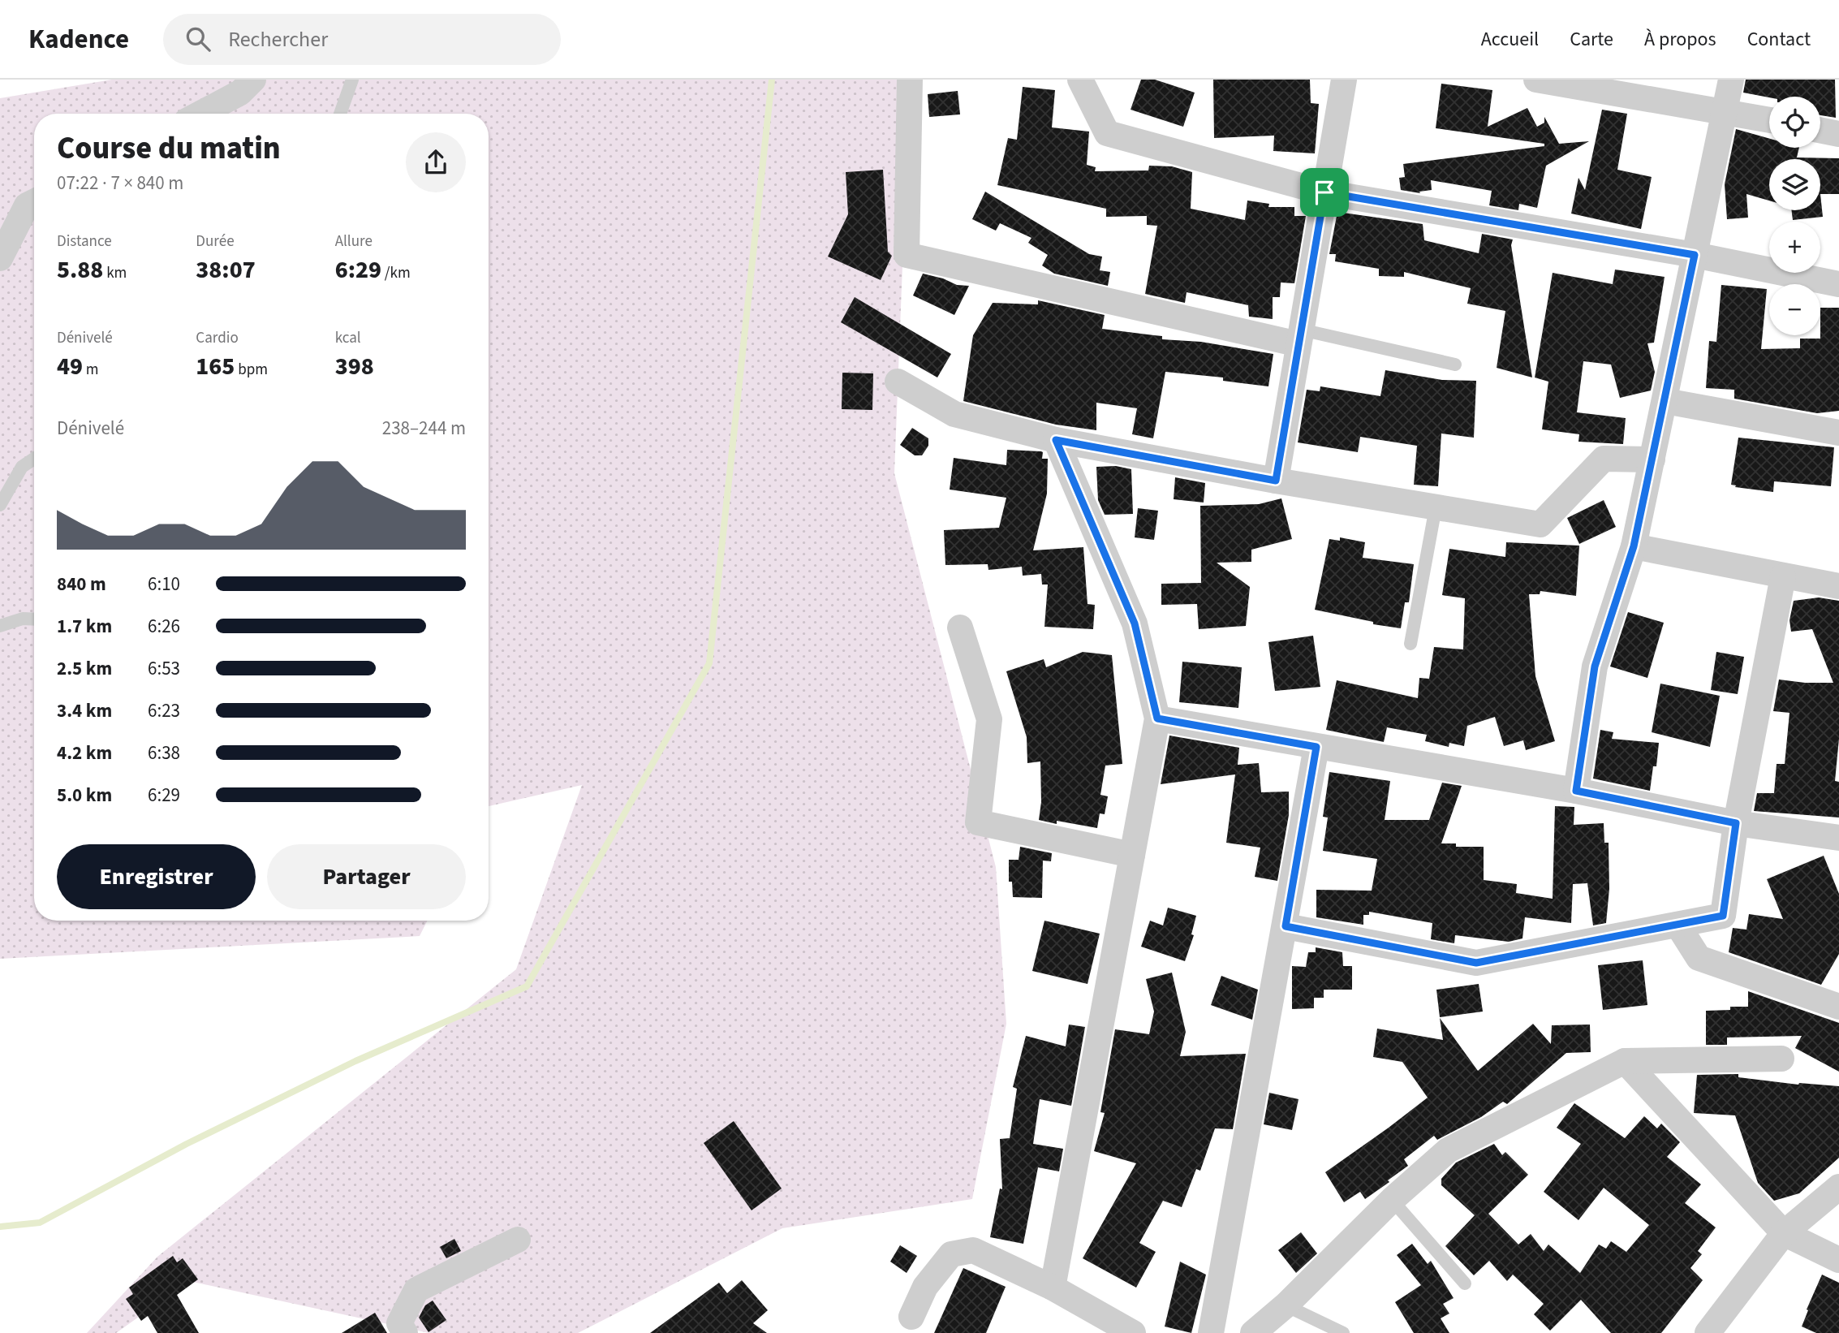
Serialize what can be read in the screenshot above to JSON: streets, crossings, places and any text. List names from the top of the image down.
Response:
{
  "page": {
    "header": "Kadence",
    "search": "Rechercher",
    "nav": [
      "Accueil",
      "Carte",
      "À propos",
      "Contact"
    ],
    "map_buttons": ["+", "−"],
    "heading": ["Course du matin", "07:22 · 7 × 840 m"],
    "stats": [
      ["Distance", "5.88 km"],
      ["Durée", "38:07"],
      ["Allure", "6:29 /km"],
      ["Dénivelé", "49 m"],
      ["Cardio", "165 bpm"],
      ["kcal", "398"]
    ],
    "chart": ["Dénivelé", "238–244 m"],
    "list": [
      {
        "name": "840 m",
        "note": "6:10"
      },
      {
        "name": "1.7 km",
        "note": "6:26"
      },
      {
        "name": "2.5 km",
        "note": "6:53"
      },
      {
        "name": "3.4 km",
        "note": "6:23"
      },
      {
        "name": "4.2 km",
        "note": "6:38"
      },
      {
        "name": "5.0 km",
        "note": "6:29"
      }
    ],
    "buttons": ["Enregistrer", "Partager"]
  }
}
